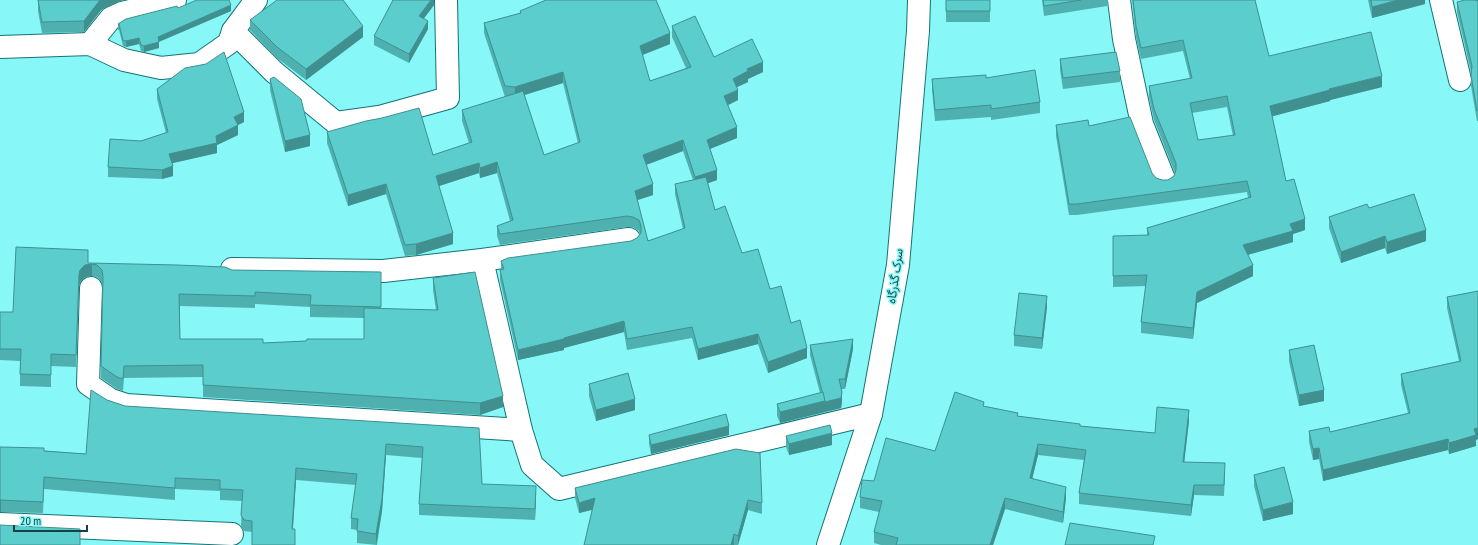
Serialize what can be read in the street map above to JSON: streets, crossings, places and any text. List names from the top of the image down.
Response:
{
  "streets": {
    "street": ["سرک گذرگاه"]
  },
  "scale_bar": "20 m"
}
